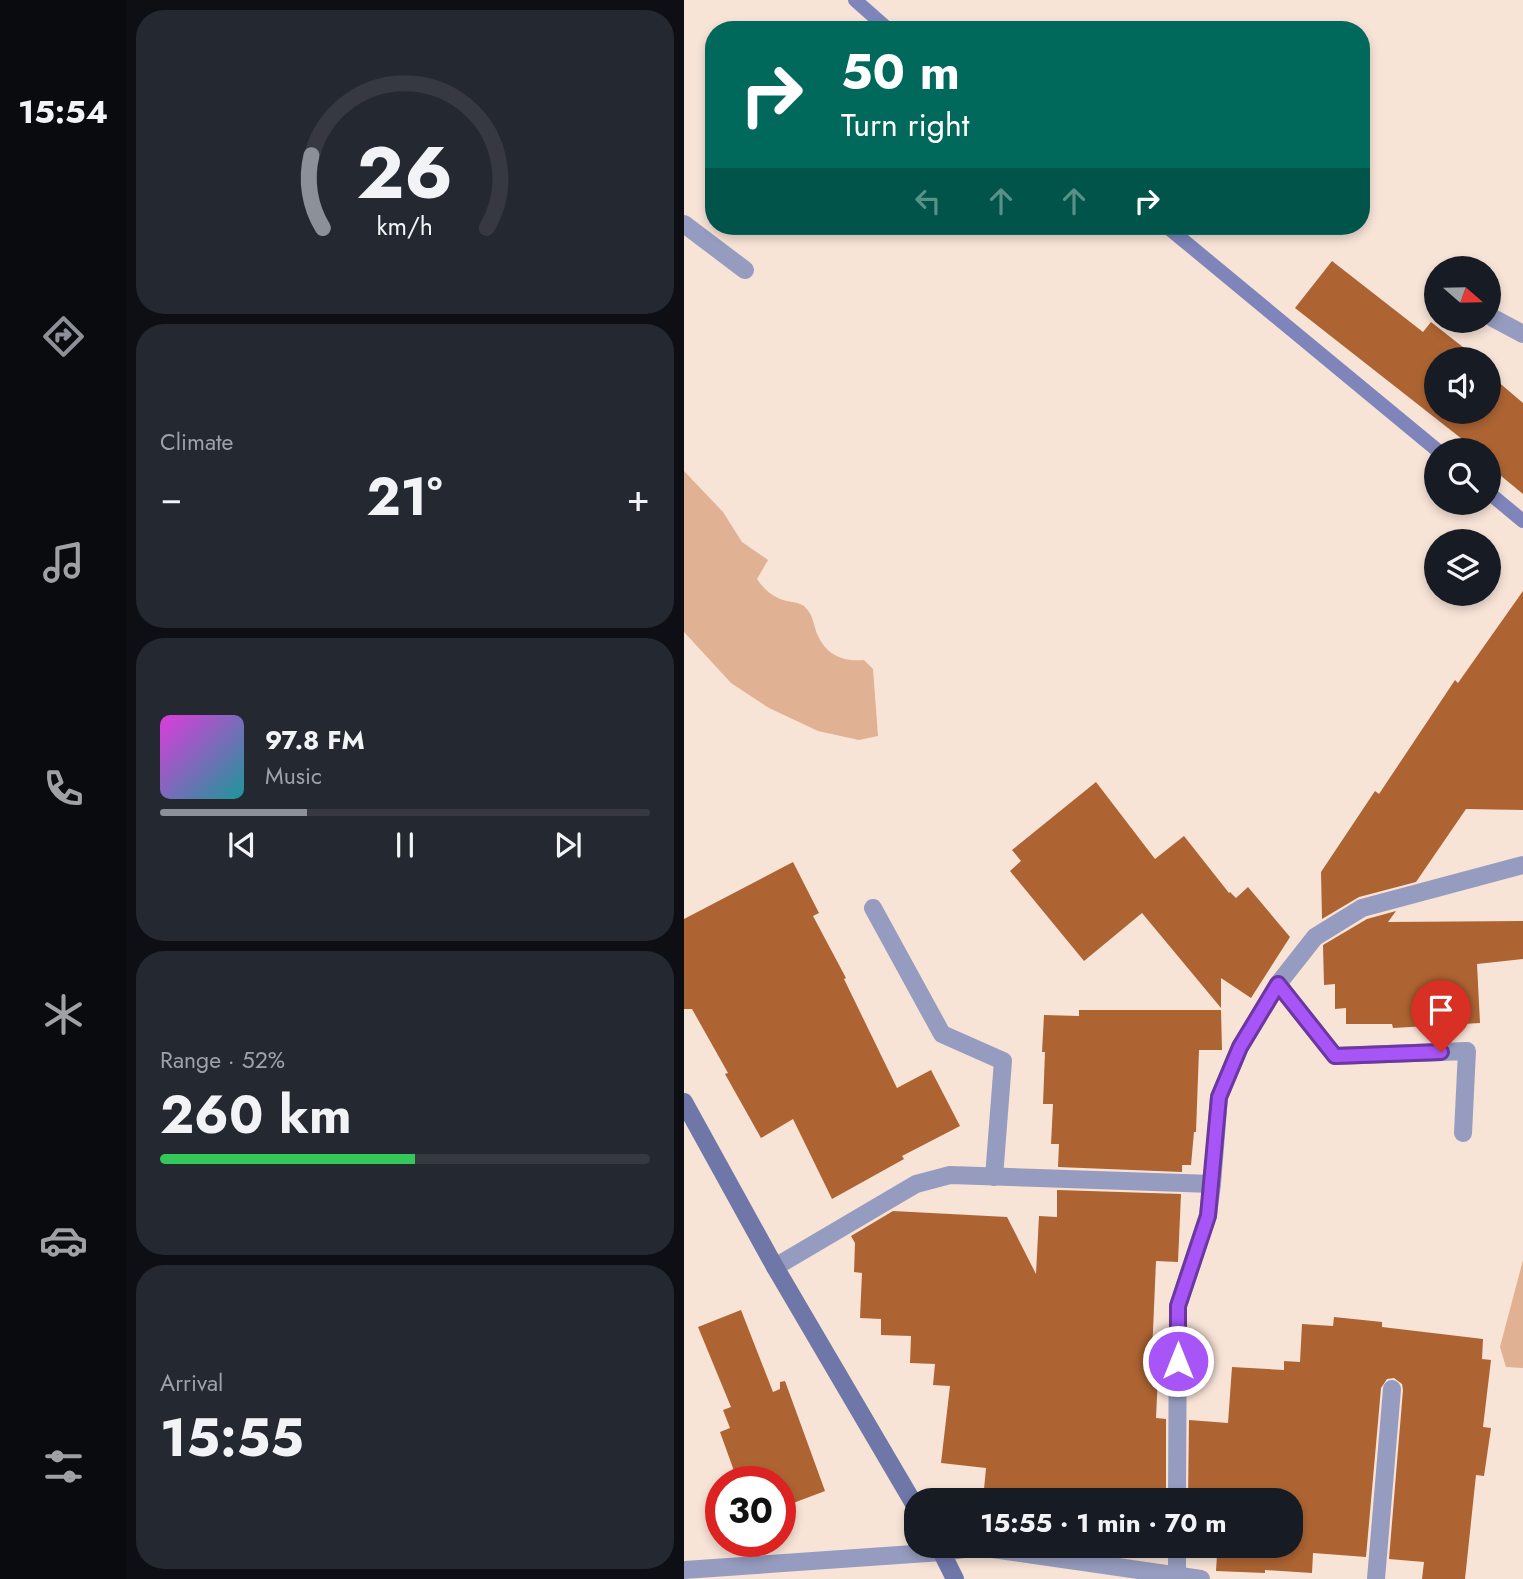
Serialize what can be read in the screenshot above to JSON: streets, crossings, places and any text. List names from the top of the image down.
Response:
{
  "north": "right",
  "page": {
    "tabs": "15:54",
    "turn": ["50 m", "Turn right"],
    "tile": [
      "Climate",
      ["Range · 52%", "260 km"],
      ["Arrival", "15:55"]
    ],
    "heat": ["−", "21°", "+"],
    "song": ["97.8 FM", "Music"],
    "limit": "30",
    "trip": "15:55 · 1 min · 70 m",
    "gauge": ["26", "km/h"]
  }
}
